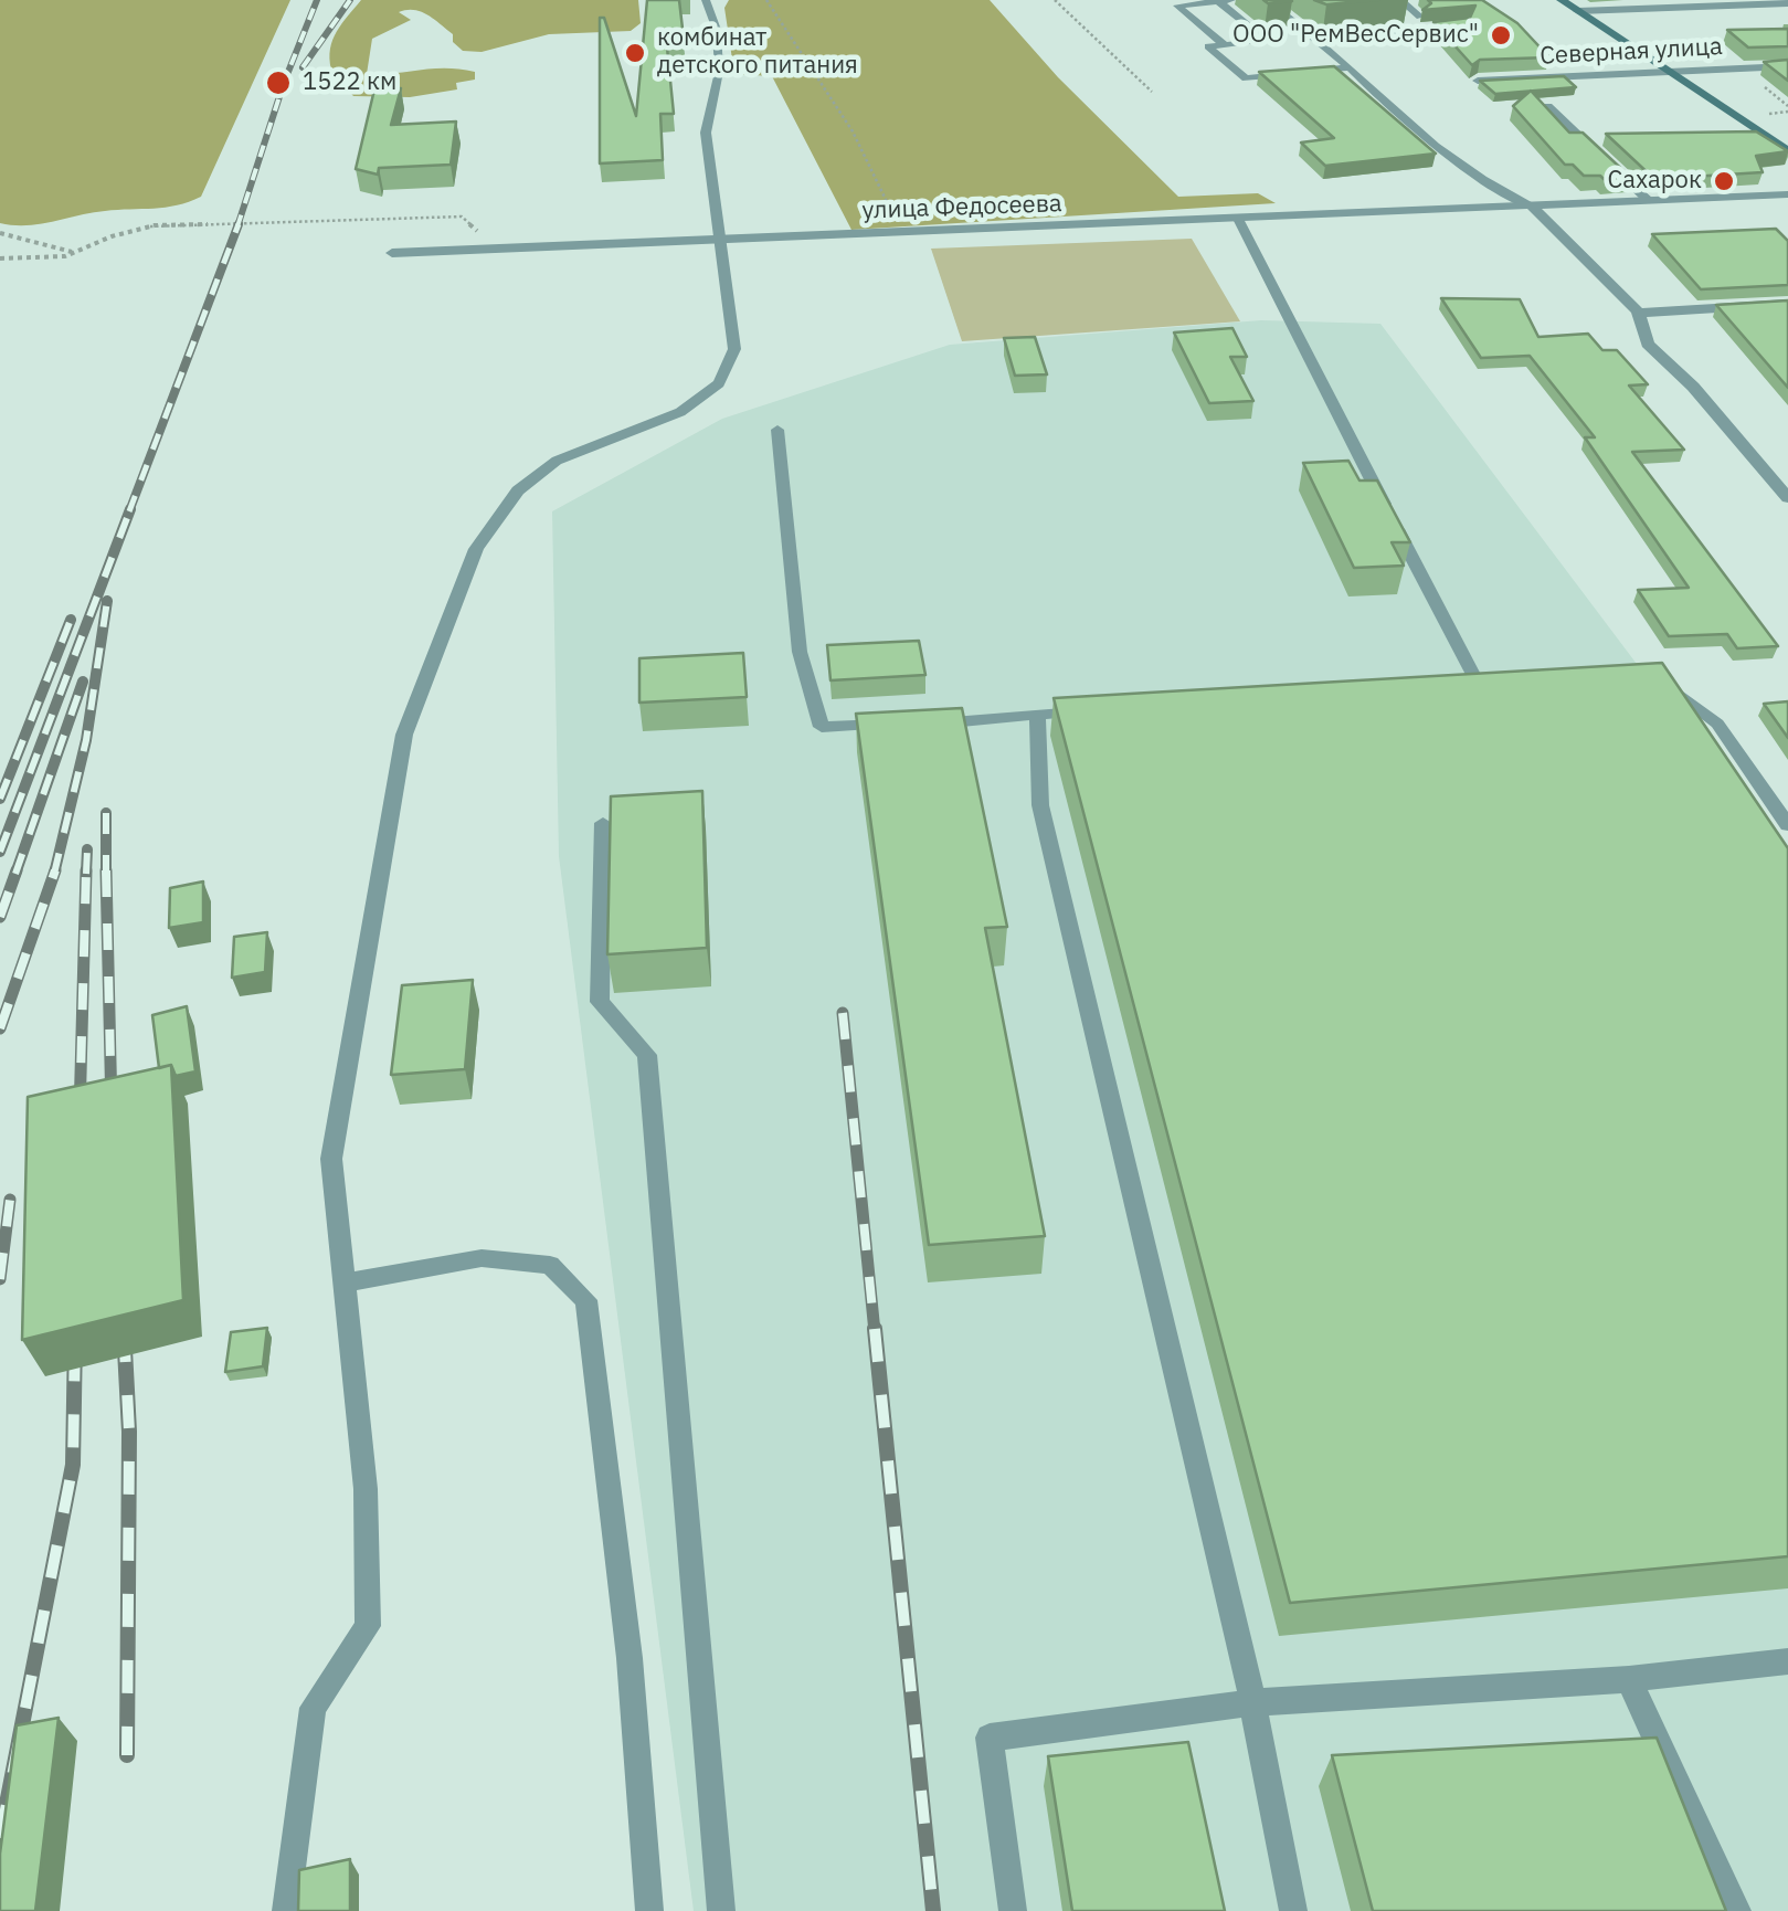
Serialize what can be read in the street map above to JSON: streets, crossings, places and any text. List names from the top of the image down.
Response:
{
  "streets": {
    "street": ["Северная улица", "улица Федосеева"]
  },
  "places": [
    "ООО \"РемВесСервис\"",
    "комбинат детского питания",
    "1522 км",
    "Сахарок"
  ]
}
